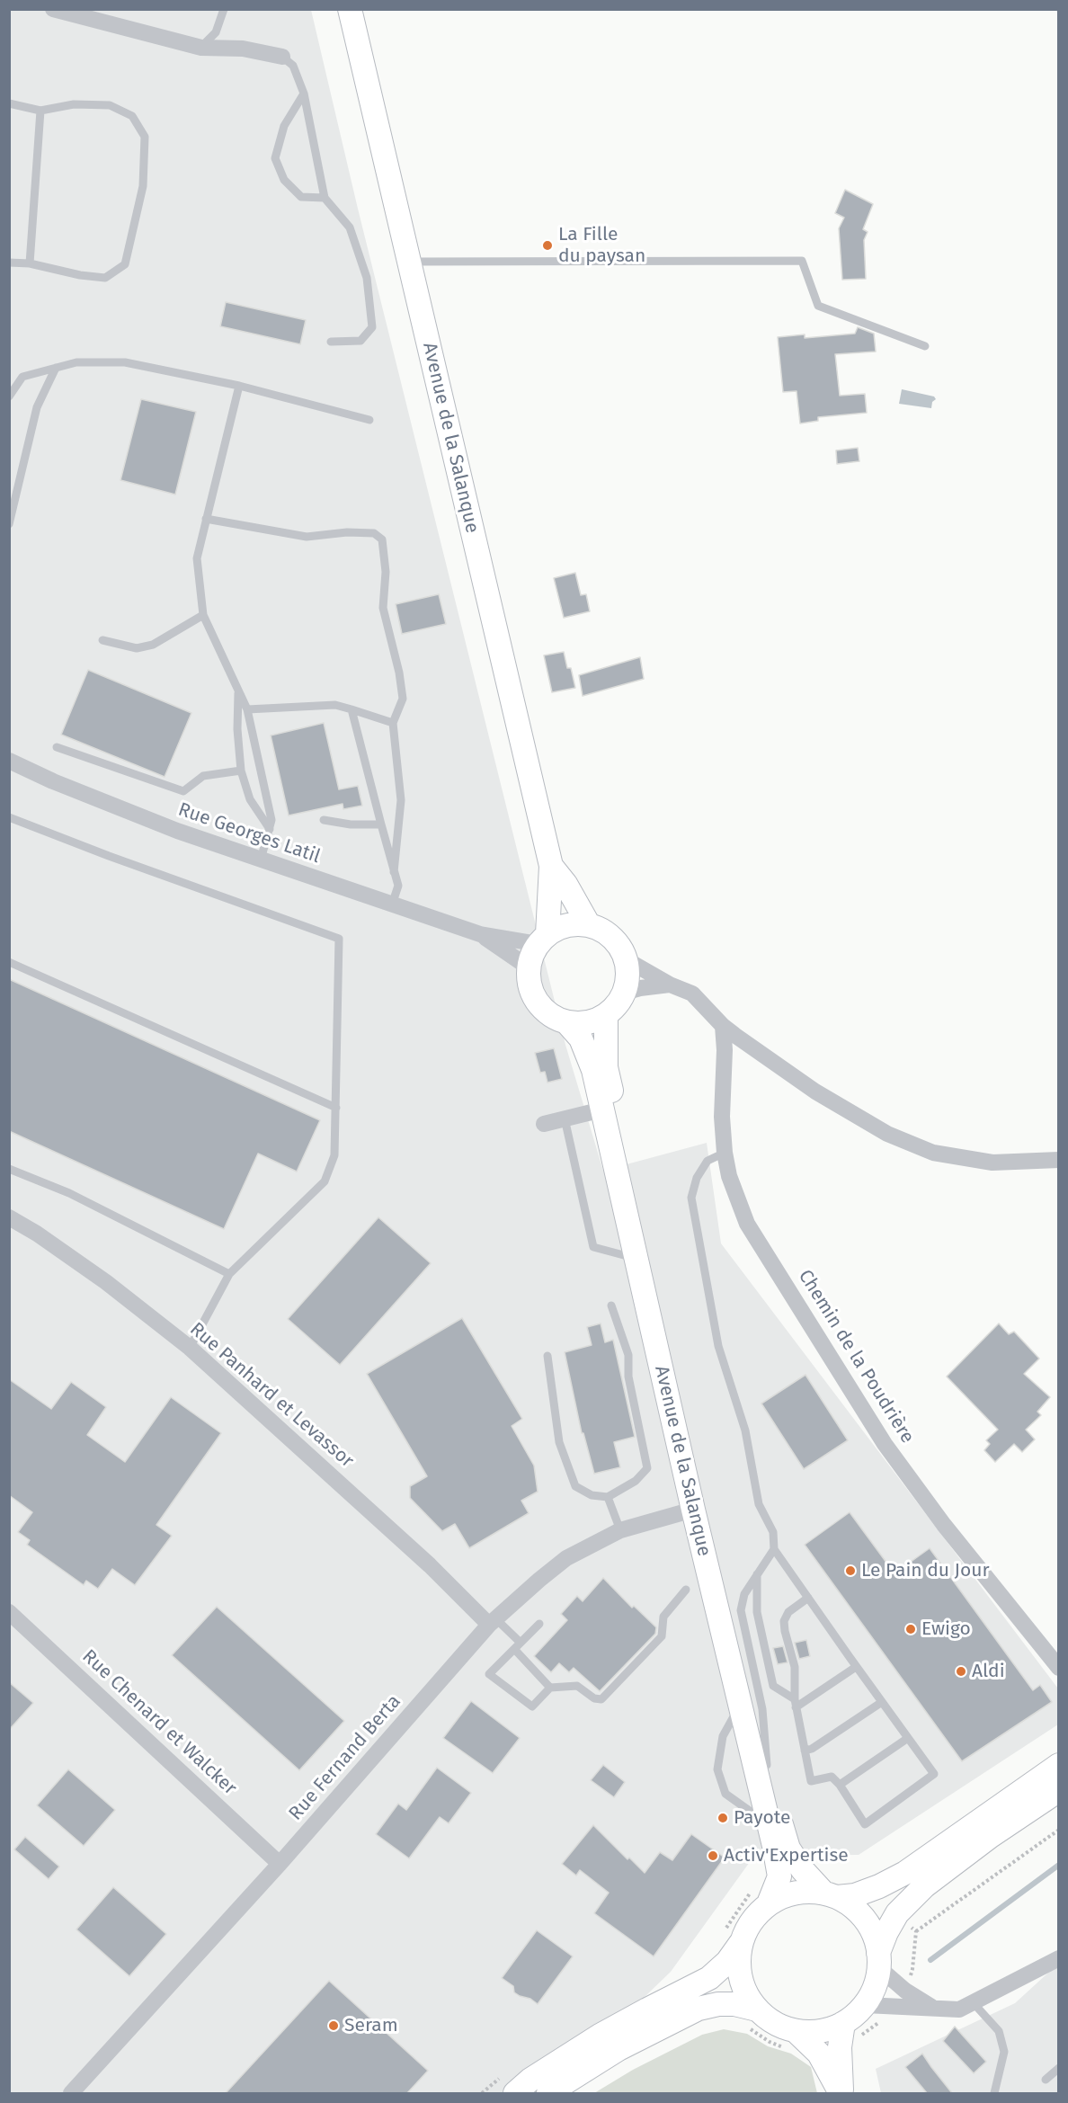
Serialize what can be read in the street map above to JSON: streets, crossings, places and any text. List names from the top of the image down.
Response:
{
  "streets": {
    "main road": ["Avenue de la Salanque"],
    "street": [
      "Rue Georges Latil",
      "Chemin de la Poudrière",
      "Rue Panhard et Levassor",
      "Rue Chenard et Walcker",
      "Rue Fernand Berta"
    ]
  },
  "crossings": [
    ["Avenue de la Salanque", "Rue Georges Latil"],
    ["Avenue de la Salanque", "Rue Fernand Berta"],
    ["Rue Panhard et Levassor", "Rue Fernand Berta"],
    ["Rue Chenard et Walcker", "Rue Fernand Berta"]
  ],
  "places": [
    "La Fille du paysan",
    "Le Pain du Jour",
    "Ewigo",
    "Aldi",
    "Payote",
    "Activ'Expertise",
    "Seram"
  ]
}
